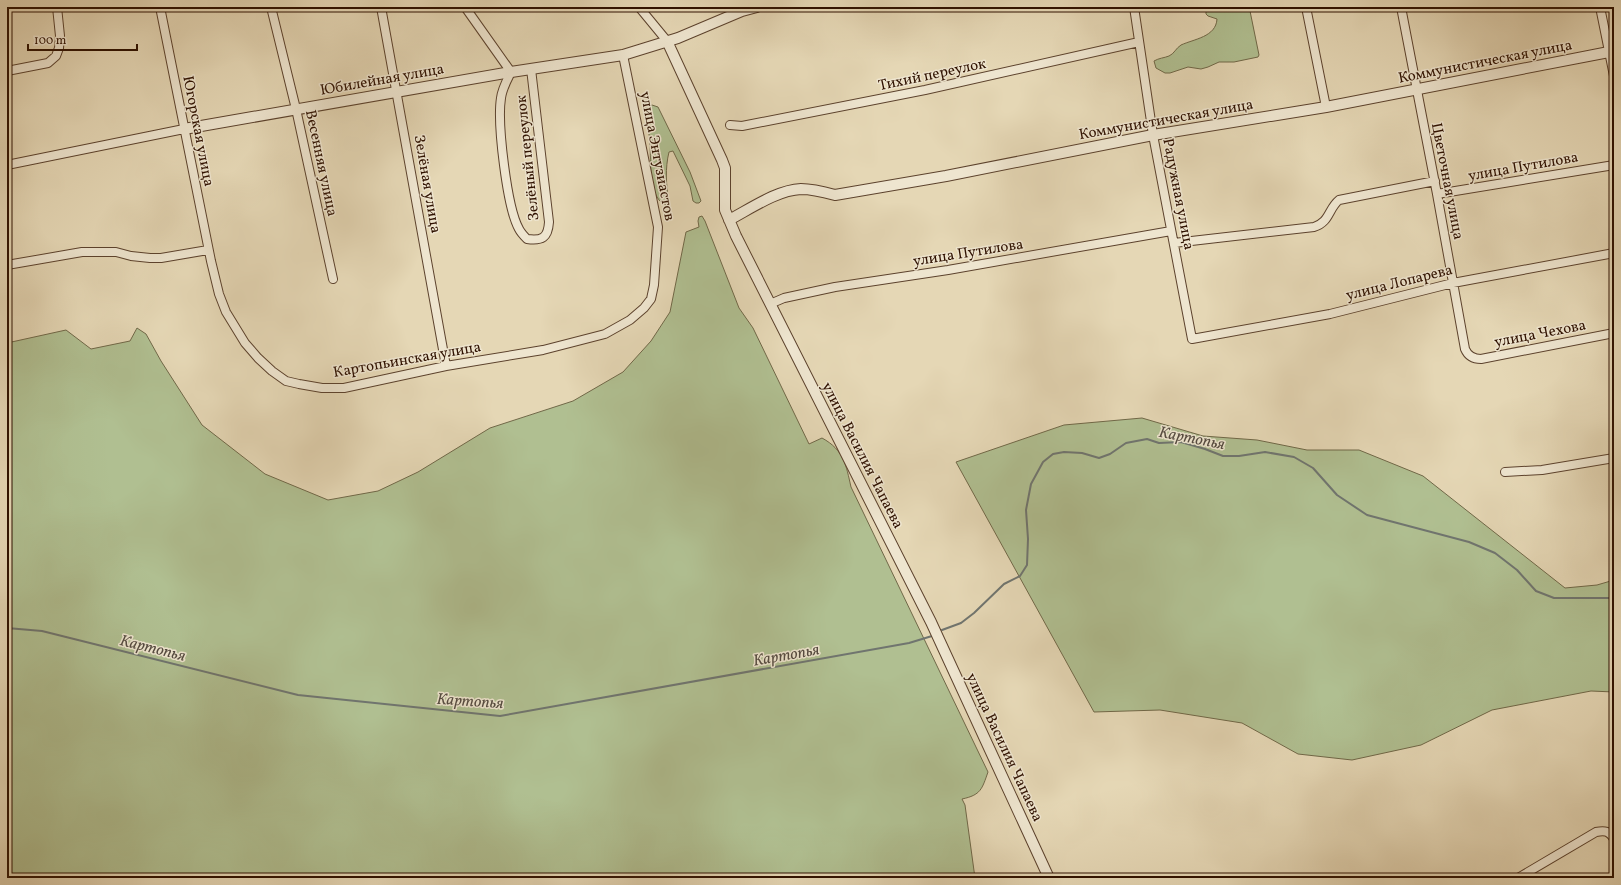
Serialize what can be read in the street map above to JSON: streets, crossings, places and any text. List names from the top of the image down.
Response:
{
  "streets": {
    "street": [
      "Коммунистическая улица",
      "Тихий переулок",
      "Юбилейная улица",
      "Югорская улица",
      "улица Энтузиастов",
      "Зелёный переулок",
      "Весенняя улица",
      "улица Путилова",
      "Цветочная улица",
      "Зелёная улица",
      "Радужная улица",
      "улица Лопарева",
      "улица Чехова",
      "Картопьинская улица",
      "улица Василия Чапаева"
    ]
  },
  "crossings": [
    ["Коммунистическая улица", "Цветочная улица"],
    ["Коммунистическая улица", "Радужная улица"],
    ["Коммунистическая улица", "улица Василия Чапаева"],
    ["Тихий переулок", "Радужная улица"],
    ["Юбилейная улица", "Югорская улица"],
    ["Юбилейная улица", "улица Энтузиастов"],
    ["Юбилейная улица", "Зелёный переулок"],
    ["Юбилейная улица", "Весенняя улица"],
    ["Юбилейная улица", "Зелёная улица"],
    ["Юбилейная улица", "улица Василия Чапаева"],
    ["Югорская улица", "Картопьинская улица"],
    ["улица Энтузиастов", "Картопьинская улица"],
    ["улица Путилова", "Цветочная улица"],
    ["улица Путилова", "Радужная улица"],
    ["улица Путилова", "улица Василия Чапаева"],
    ["Цветочная улица", "улица Лопарева"],
    ["Цветочная улица", "улица Чехова"],
    ["Зелёная улица", "Картопьинская улица"],
    ["Радужная улица", "улица Лопарева"]
  ],
  "water": ["Картопья"],
  "scale_bar": "100 m"
}
